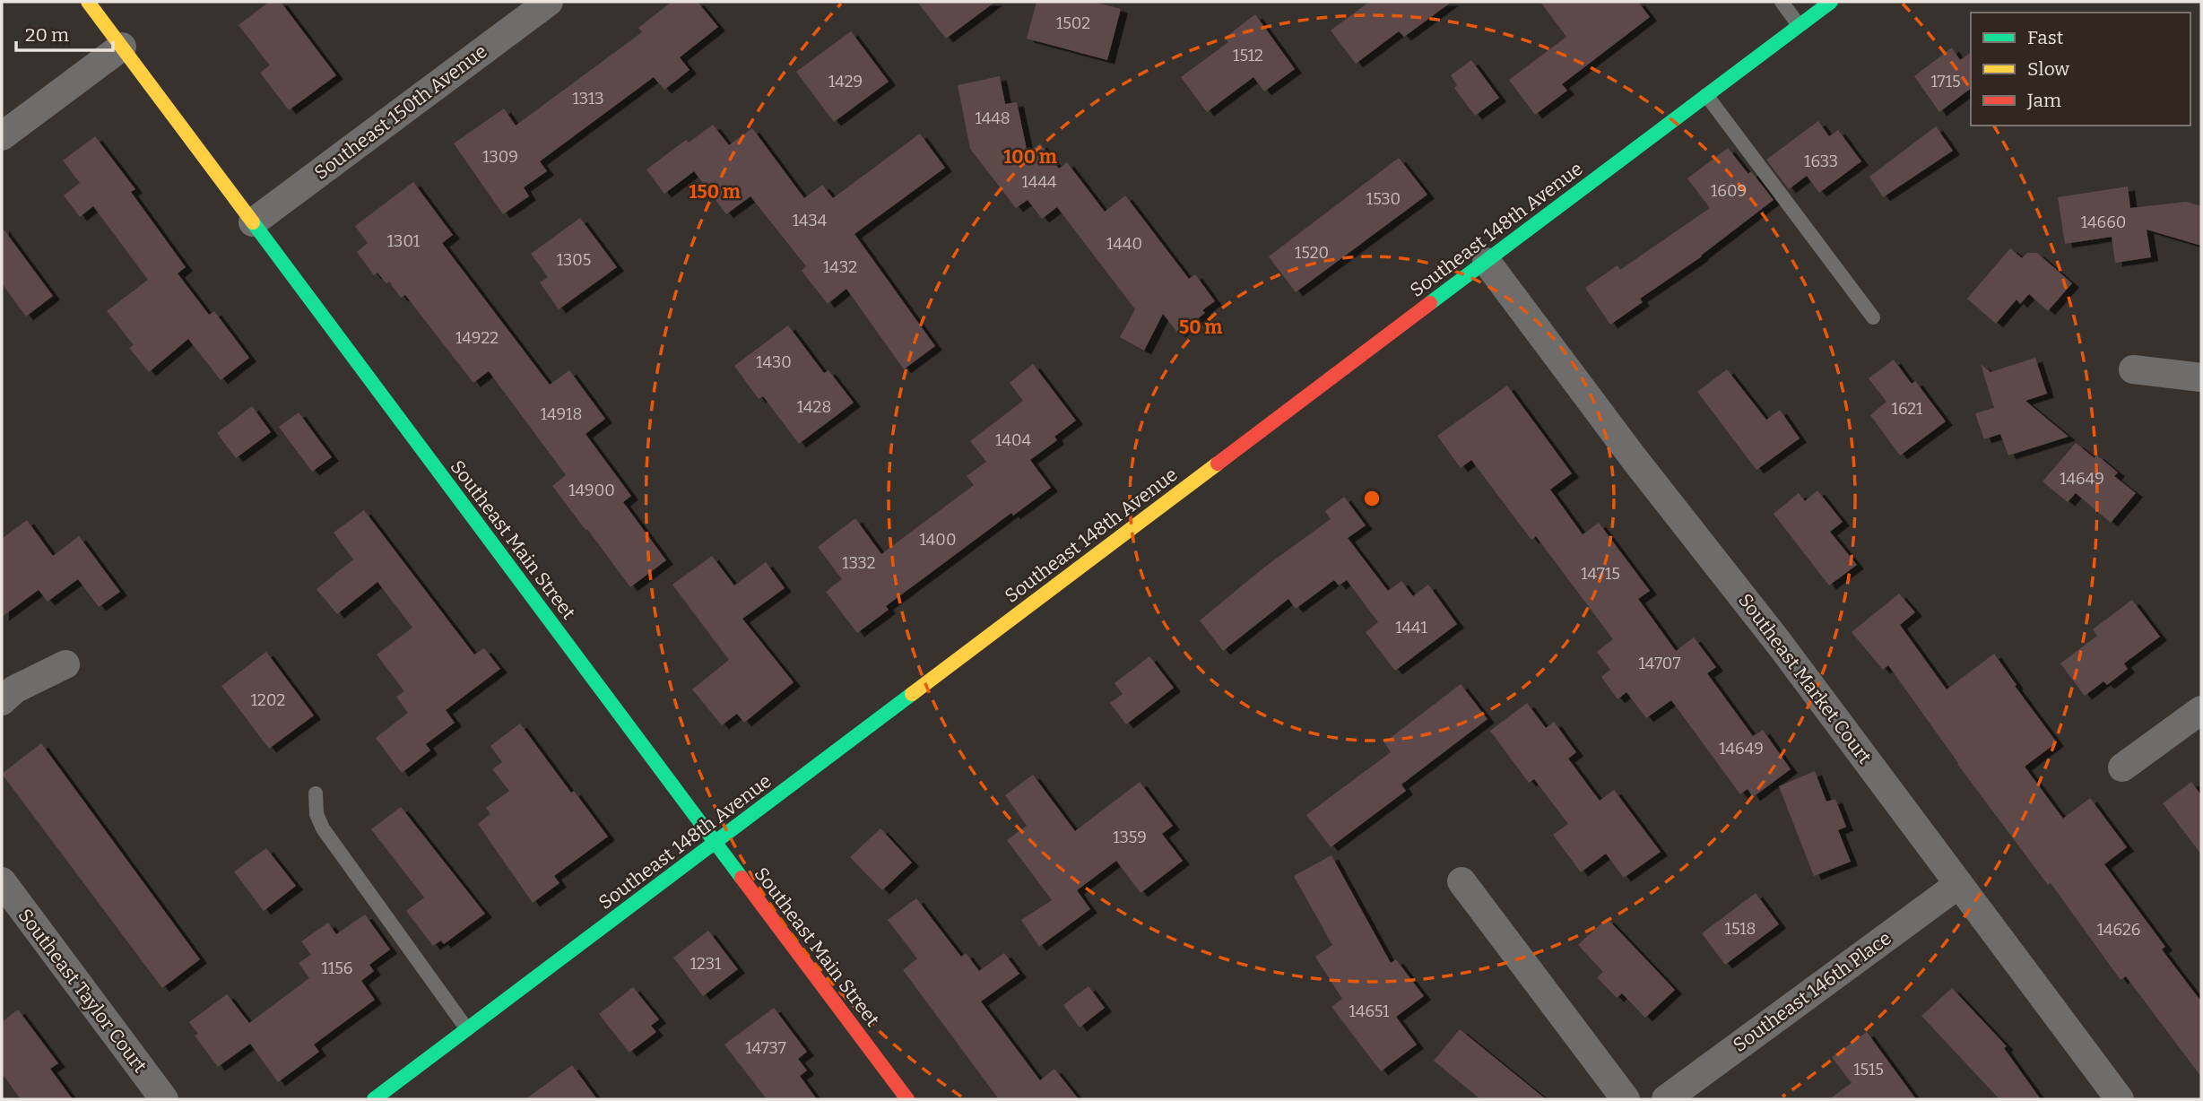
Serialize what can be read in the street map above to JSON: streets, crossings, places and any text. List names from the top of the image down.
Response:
{
  "streets": {
    "main road": ["Southeast 148th Avenue", "Southeast Main Street"],
    "street": [
      "Southeast 150th Avenue",
      "Southeast Market Court",
      "Southeast Taylor Court",
      "Southeast 146th Place"
    ]
  },
  "crossings": [
    ["Southeast 150th Avenue", "Southeast Main Street"],
    ["Southeast 148th Avenue", "Southeast Main Street"],
    ["Southeast 148th Avenue", "Southeast Market Court"],
    ["Southeast Market Court", "Southeast 146th Place"]
  ],
  "house_numbers": [
    "1502",
    "1512",
    "1429",
    "1715",
    "1313",
    "1448",
    "1309",
    "1633",
    "1444",
    "1609",
    "1530",
    "1434",
    "14660",
    "1301",
    "1440",
    "1520",
    "1305",
    "1432",
    "14922",
    "1430",
    "1428",
    "1621",
    "14918",
    "1404",
    "14649",
    "14900",
    "1400",
    "1332",
    "14715",
    "1441",
    "14707",
    "1202",
    "14649",
    "1359",
    "1518",
    "14626",
    "1231",
    "1156",
    "14651",
    "14737",
    "1515"
  ],
  "legend": ["Fast", "Slow", "Jam"],
  "scale_bar": "20 m",
  "rings": ["100 m", "150 m", "50 m"]
}
